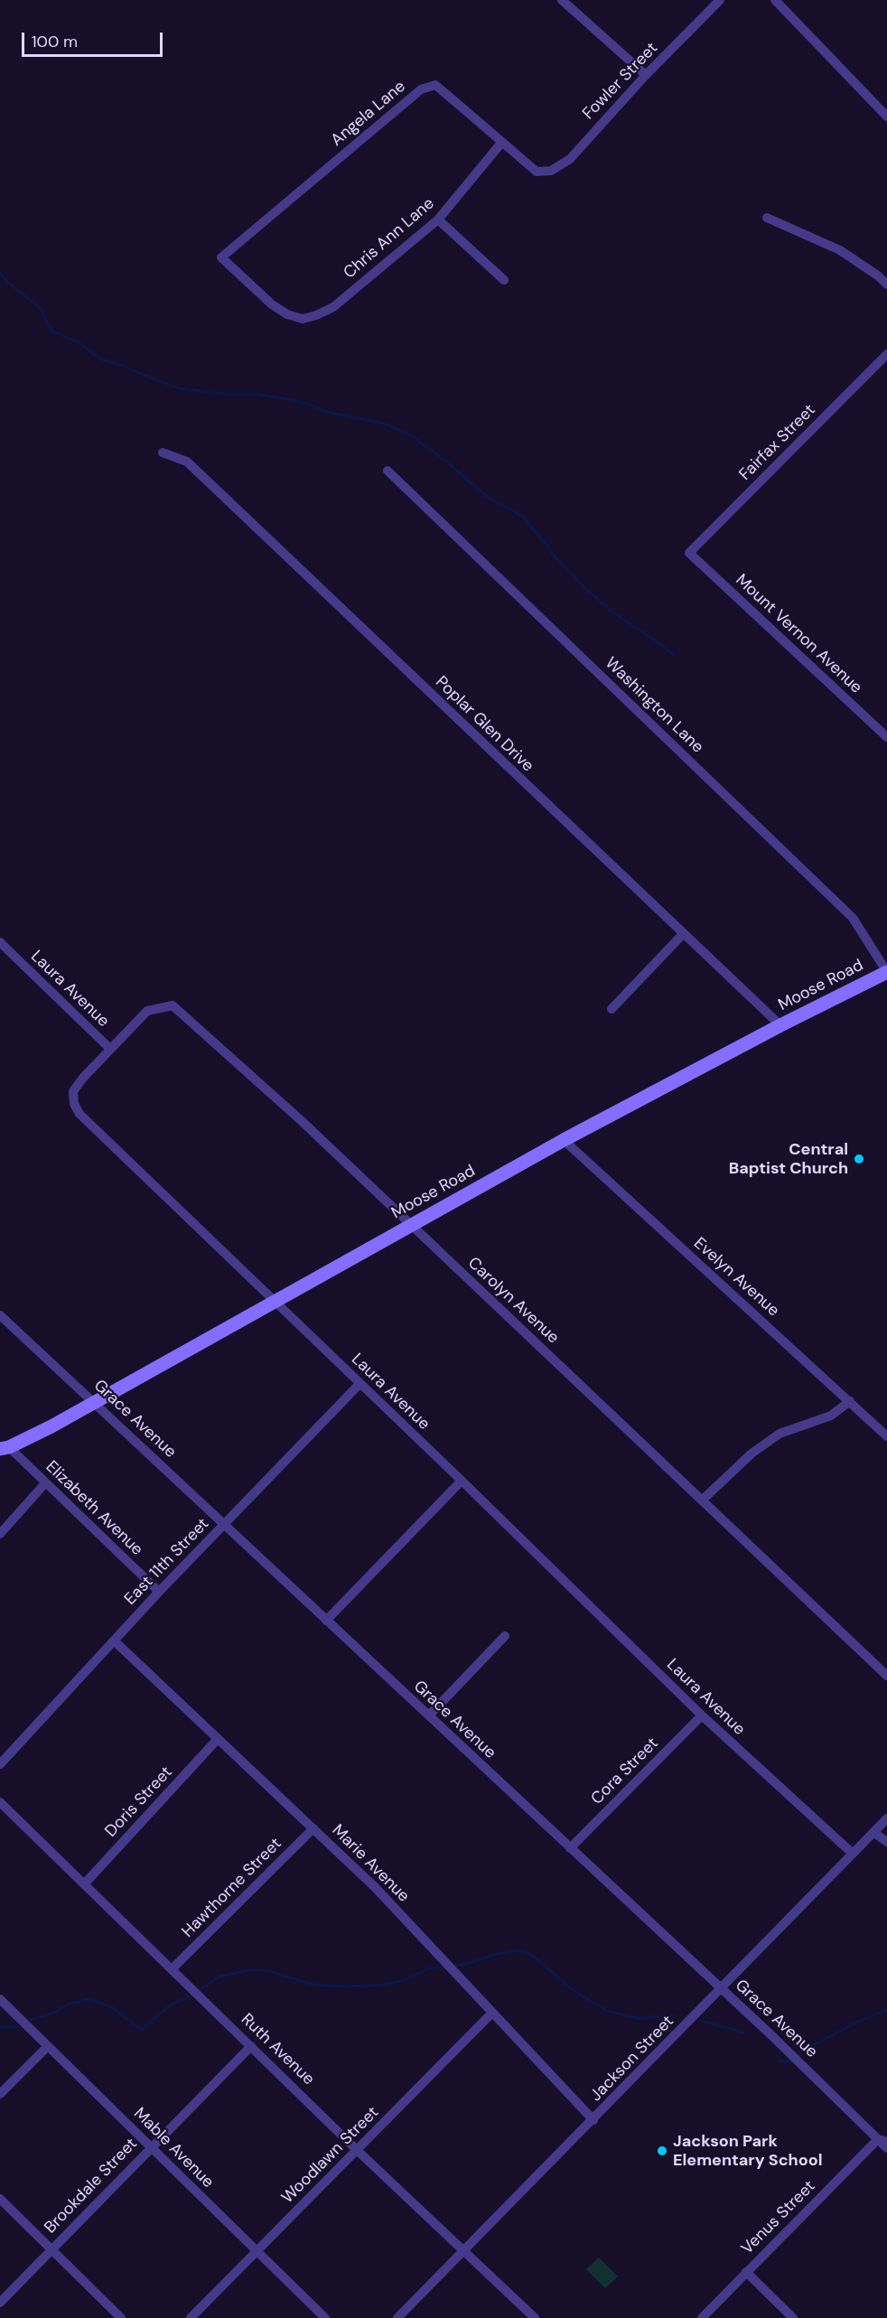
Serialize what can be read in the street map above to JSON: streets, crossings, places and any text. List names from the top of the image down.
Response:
{
  "streets": {
    "street": [
      "Fowler Street",
      "Angela Lane",
      "Chris Ann Lane",
      "Fairfax Street",
      "Mount Vernon Avenue",
      "Washington Lane",
      "Poplar Glen Drive",
      "Moose Road",
      "Laura Avenue",
      "Evelyn Avenue",
      "Carolyn Avenue",
      "Grace Avenue",
      "Elizabeth Avenue",
      "East 11th Street",
      "Cora Street",
      "Doris Street",
      "Marie Avenue",
      "Hawthorne Street",
      "Ruth Avenue",
      "Jackson Street",
      "Mable Avenue",
      "Woodlawn Street",
      "Brookdale Street",
      "Venus Street"
    ]
  },
  "crossings": [
    ["Fowler Street", "Angela Lane"],
    ["Angela Lane", "Chris Ann Lane"],
    ["Fairfax Street", "Mount Vernon Avenue"],
    ["Washington Lane", "Moose Road"],
    ["Poplar Glen Drive", "Moose Road"],
    ["Moose Road", "Laura Avenue"],
    ["Moose Road", "Evelyn Avenue"],
    ["Moose Road", "Carolyn Avenue"],
    ["Moose Road", "Grace Avenue"],
    ["Moose Road", "Elizabeth Avenue"],
    ["Laura Avenue", "Carolyn Avenue"],
    ["Laura Avenue", "East 11th Street"],
    ["Laura Avenue", "Cora Street"],
    ["Laura Avenue", "Jackson Street"],
    ["Grace Avenue", "East 11th Street"],
    ["Grace Avenue", "Cora Street"],
    ["Grace Avenue", "Jackson Street"],
    ["Grace Avenue", "Venus Street"],
    ["Elizabeth Avenue", "East 11th Street"],
    ["East 11th Street", "Marie Avenue"],
    ["Doris Street", "Marie Avenue"],
    ["Doris Street", "Ruth Avenue"],
    ["Marie Avenue", "Hawthorne Street"],
    ["Marie Avenue", "Jackson Street"],
    ["Marie Avenue", "Woodlawn Street"],
    ["Hawthorne Street", "Ruth Avenue"],
    ["Ruth Avenue", "Jackson Street"],
    ["Ruth Avenue", "Woodlawn Street"],
    ["Ruth Avenue", "Brookdale Street"],
    ["Mable Avenue", "Woodlawn Street"],
    ["Mable Avenue", "Brookdale Street"]
  ],
  "places": ["Central Baptist Church", "Jackson Park Elementary School"],
  "scale_bar": "100 m"
}
